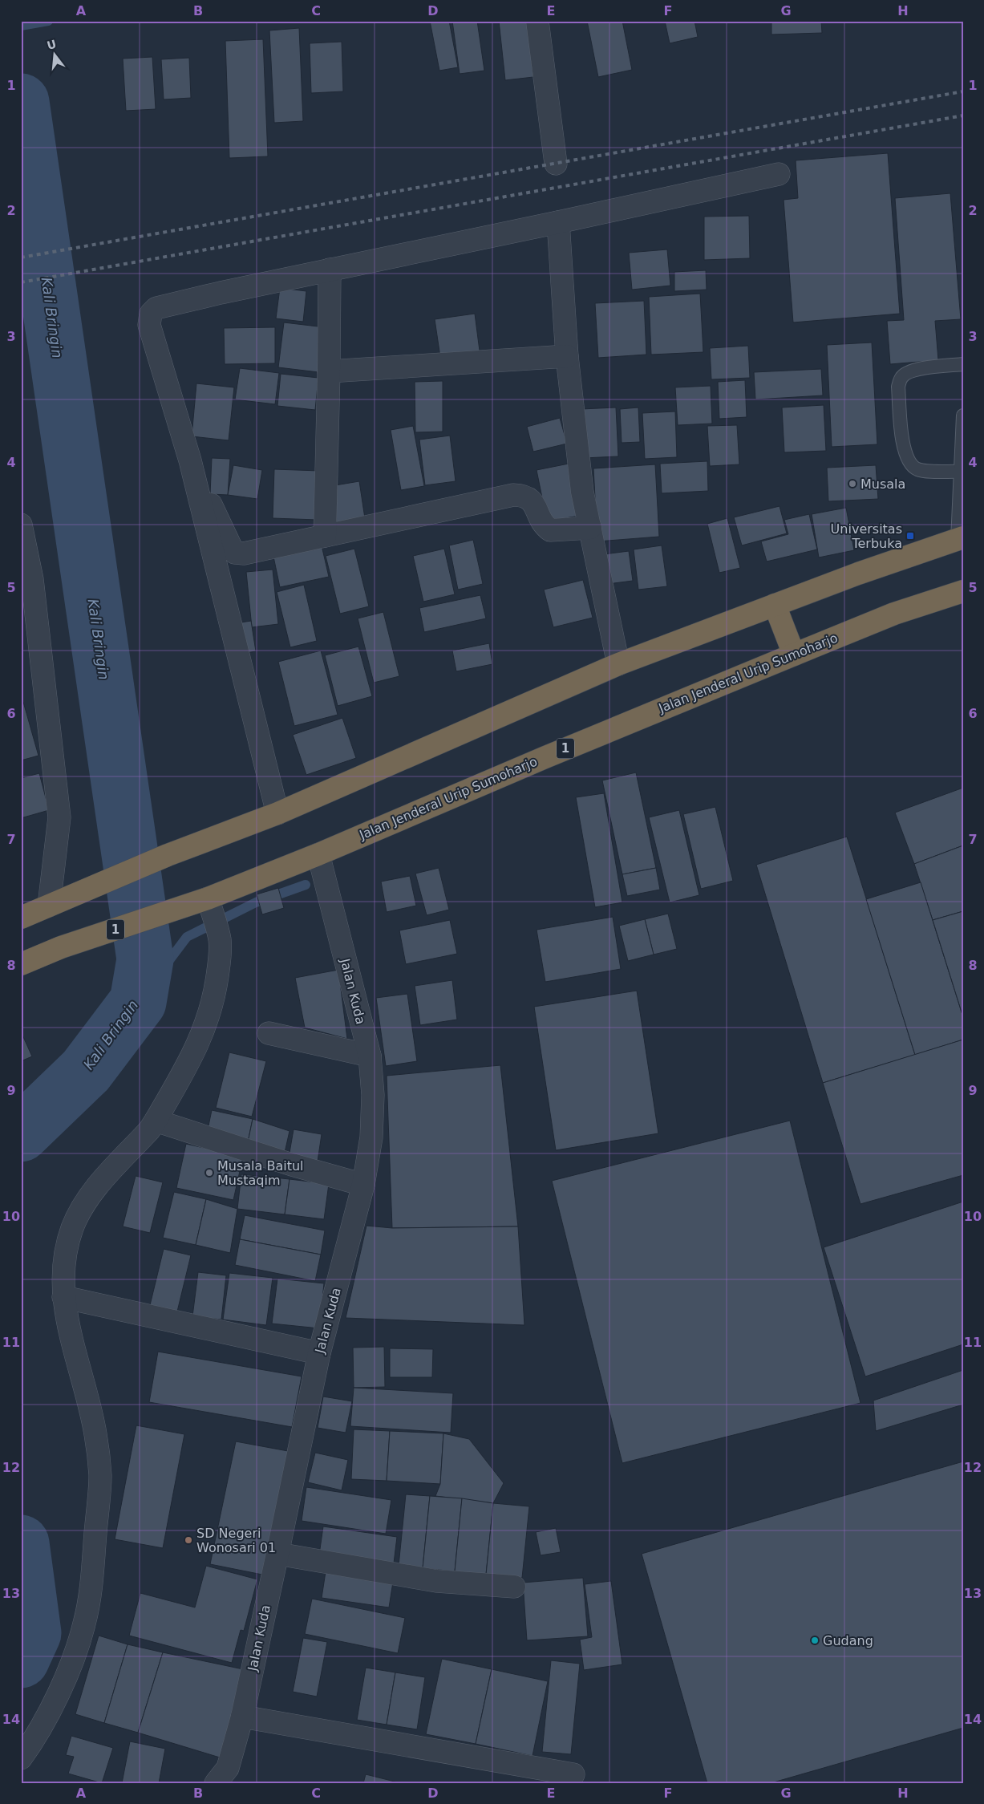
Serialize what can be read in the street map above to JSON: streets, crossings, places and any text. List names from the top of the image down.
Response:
{
  "streets": {
    "highway": ["Jalan Jenderal Urip Sumoharjo", "1"],
    "street": ["Jalan Kuda"]
  },
  "crossings": [
    ["Jalan Jenderal Urip Sumoharjo", "Jalan Kuda"]
  ],
  "water": ["Kali Bringin"],
  "places": {
    "other": [
      "Musala",
      "Musala Baitul Mustaqim",
      "SD Negeri Wonosari 01",
      "Gudang"
    ],
    "transit": ["Universitas Terbuka"]
  },
  "north": "top",
  "grid": {
    "columns": [
      "A",
      "B",
      "C",
      "D",
      "E",
      "F",
      "G",
      "H"
    ],
    "rows": [
      "1",
      "2",
      "3",
      "4",
      "5",
      "6",
      "7",
      "8",
      "9",
      "10",
      "11",
      "12",
      "13",
      "14"
    ]
  }
}
